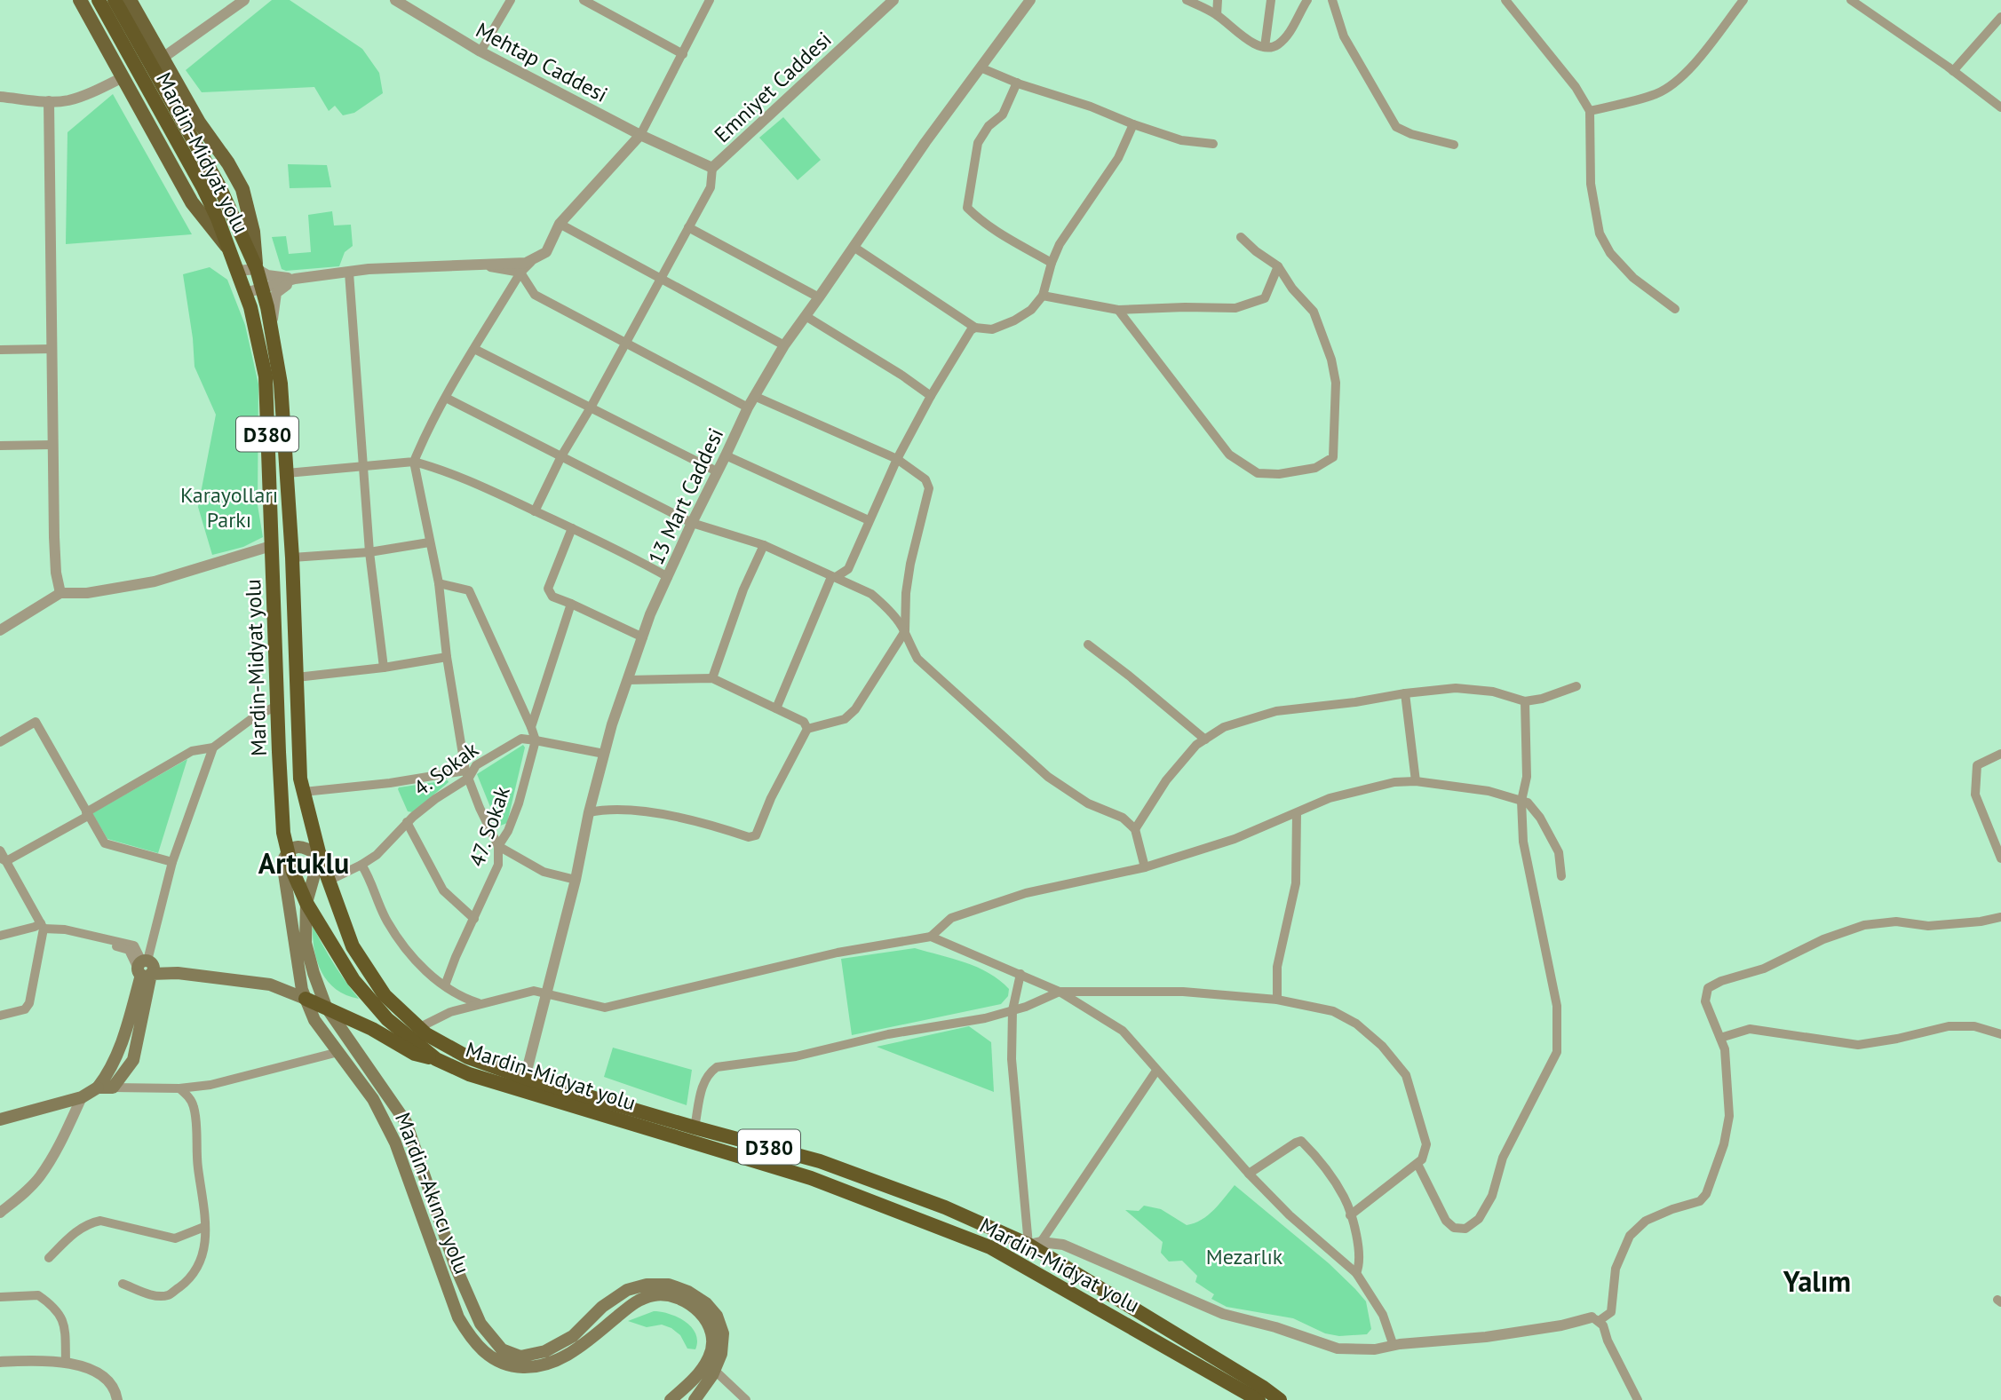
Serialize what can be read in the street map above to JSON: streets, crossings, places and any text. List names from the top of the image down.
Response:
{
  "streets": {
    "highway": ["Mardin-Midyat yolu", "D380"],
    "main road": ["Mardin-Akıncı yolu"],
    "street": [
      "Mehtap Caddesi",
      "Emniyet Caddesi",
      "13 Mart Caddesi",
      "4. Sokak",
      "47. Sokak"
    ]
  },
  "crossings": [
    ["Mehtap Caddesi", "Emniyet Caddesi"],
    ["Mardin-Midyat yolu", "13 Mart Caddesi"],
    ["Mardin-Midyat yolu", "4. Sokak"],
    ["Mardin-Midyat yolu", "Mardin-Akıncı yolu"],
    ["13 Mart Caddesi", "4. Sokak"],
    ["4. Sokak", "47. Sokak"]
  ],
  "districts": ["Artuklu", "Yalım"],
  "parks": ["Karayolları Parkı", "Mezarlık"]
}
